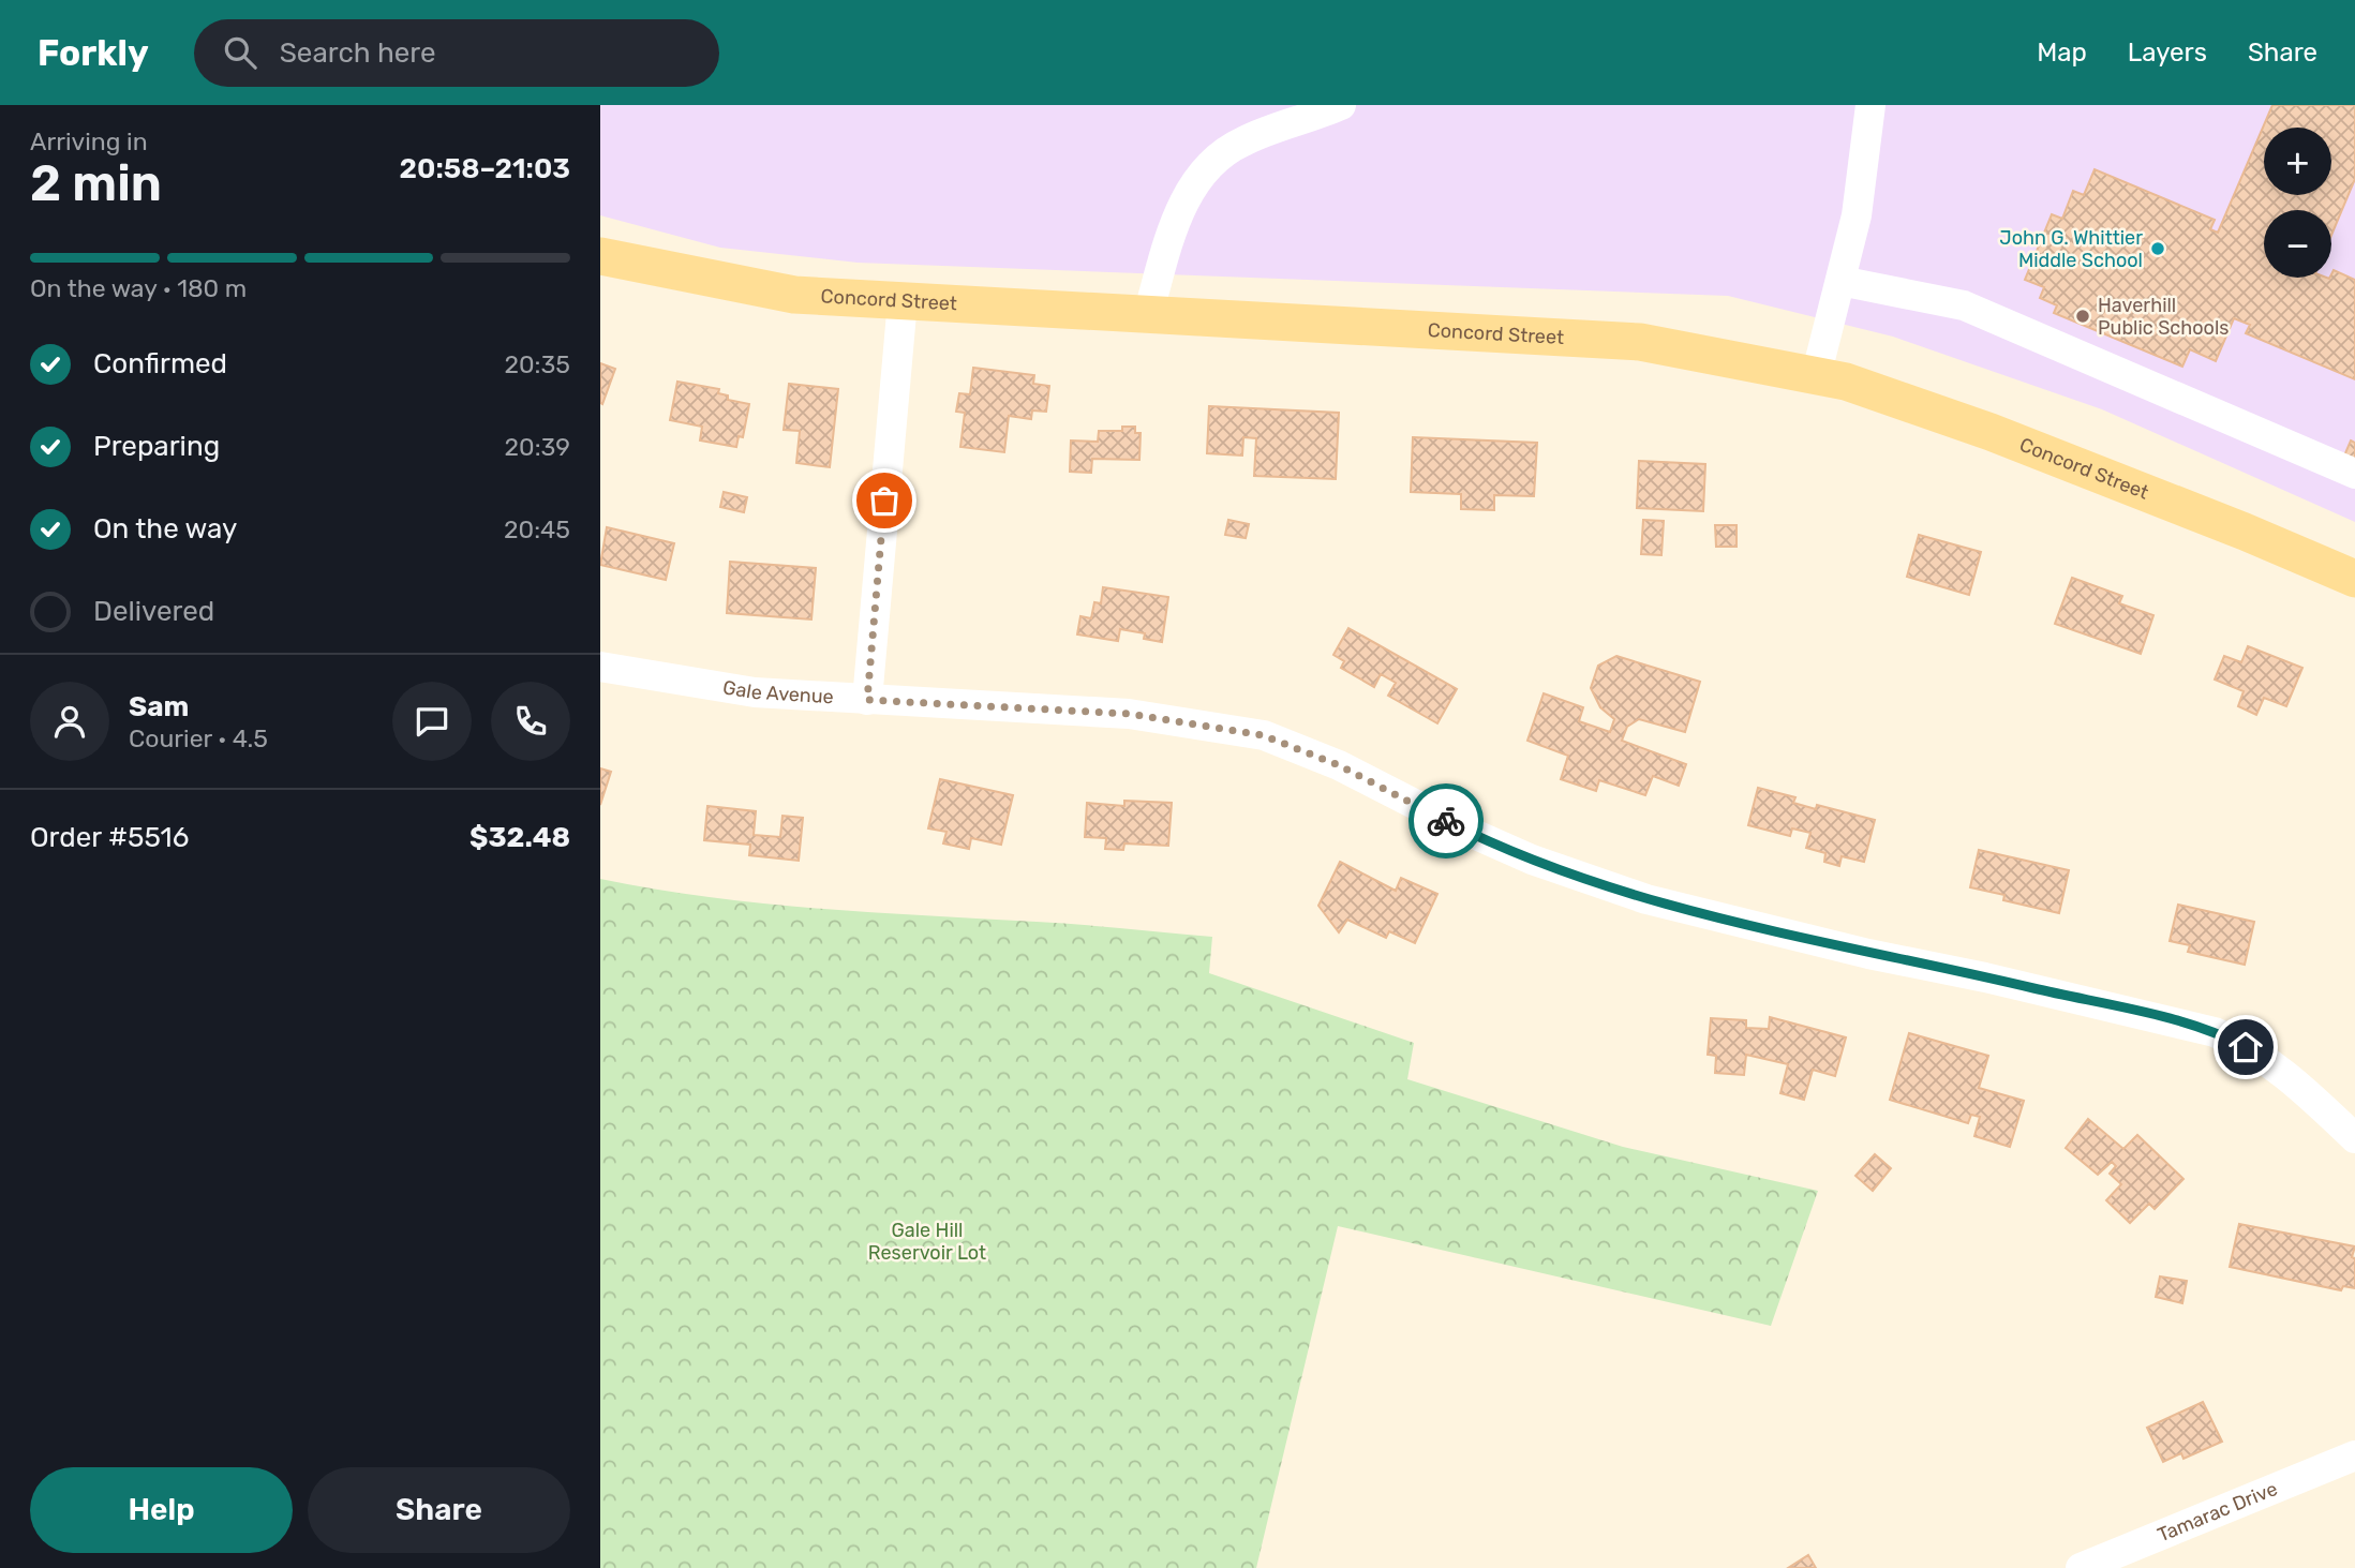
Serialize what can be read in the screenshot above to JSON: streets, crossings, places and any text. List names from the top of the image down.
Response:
{
  "streets": {
    "main road": ["Concord Street"],
    "street": ["Gale Avenue", "Tamarac Drive"]
  },
  "parks": ["Gale Hill Reservoir Lot"],
  "places": ["John G. Whittier Middle School", "Haverhill Public Schools"],
  "page": {
    "header": "Forkly",
    "search": "Search here",
    "nav": ["Map", "Layers", "Share"],
    "heading": ["2 min", "Arriving in", "20:58–21:03"],
    "panel": [
      "Sam",
      "Courier · 4.5",
      "Order #5516",
      "$32.48"
    ],
    "map_buttons": ["+", "−"],
    "bar": "On the way · 180 m",
    "list": [
      ["Confirmed", "20:35"],
      ["Preparing", "20:39"],
      ["On the way", "20:45"],
      "Delivered"
    ],
    "buttons": ["Help", "Share"]
  }
}
